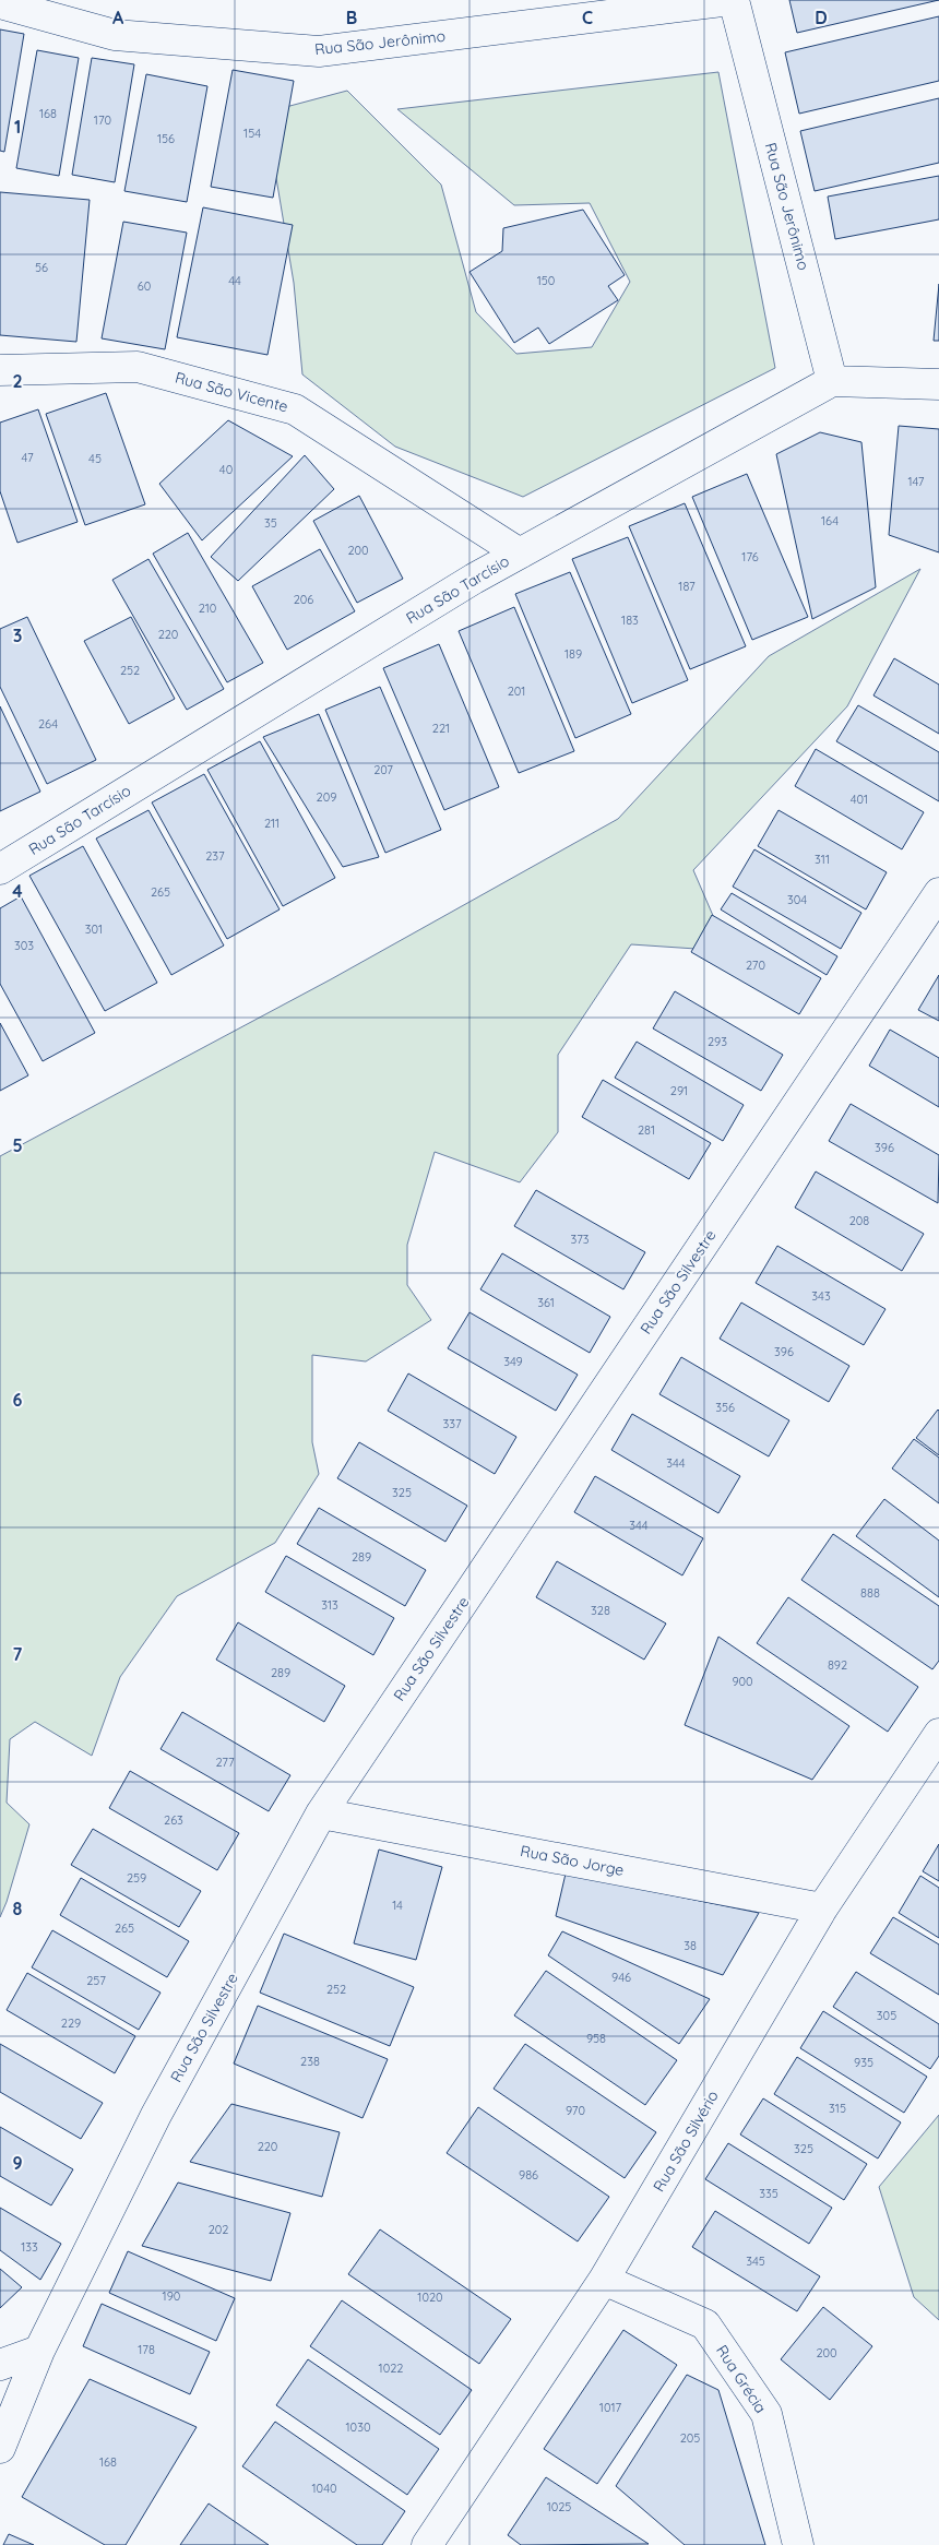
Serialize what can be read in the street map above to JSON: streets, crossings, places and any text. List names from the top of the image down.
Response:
{
  "streets": {
    "street": [
      "Rua São Jerônimo",
      "Rua São Vicente",
      "Rua São Tarcísio",
      "Rua São Silvestre",
      "Rua São Jorge",
      "Rua São Silvério",
      "Rua Grécia"
    ]
  },
  "crossings": [
    ["Rua São Jerônimo", "Rua São Tarcísio"],
    ["Rua São Vicente", "Rua São Tarcísio"],
    ["Rua São Silvestre", "Rua São Jorge"],
    ["Rua São Jorge", "Rua São Silvério"],
    ["Rua São Silvério", "Rua Grécia"]
  ],
  "house_numbers": [
    "168",
    "170",
    "154",
    "156",
    "56",
    "44",
    "150",
    "60",
    "47",
    "45",
    "40",
    "147",
    "164",
    "35",
    "200",
    "176",
    "187",
    "206",
    "210",
    "183",
    "220",
    "189",
    "252",
    "201",
    "264",
    "221",
    "207",
    "209",
    "401",
    "211",
    "237",
    "311",
    "265",
    "304",
    "301",
    "303",
    "270",
    "293",
    "291",
    "281",
    "396",
    "208",
    "373",
    "343",
    "361",
    "396",
    "349",
    "356",
    "337",
    "344",
    "325",
    "344",
    "289",
    "888",
    "313",
    "328",
    "892",
    "289",
    "900",
    "277",
    "263",
    "259",
    "14",
    "265",
    "38",
    "946",
    "257",
    "252",
    "305",
    "229",
    "958",
    "238",
    "935",
    "315",
    "970",
    "220",
    "325",
    "986",
    "335",
    "202",
    "133",
    "345",
    "190",
    "1020",
    "178",
    "200",
    "1022",
    "1017",
    "1030",
    "205",
    "168",
    "1040",
    "1025"
  ],
  "grid": {
    "columns": [
      "A",
      "B",
      "C",
      "D"
    ],
    "rows": [
      "1",
      "2",
      "3",
      "4",
      "5",
      "6",
      "7",
      "8",
      "9"
    ]
  }
}
